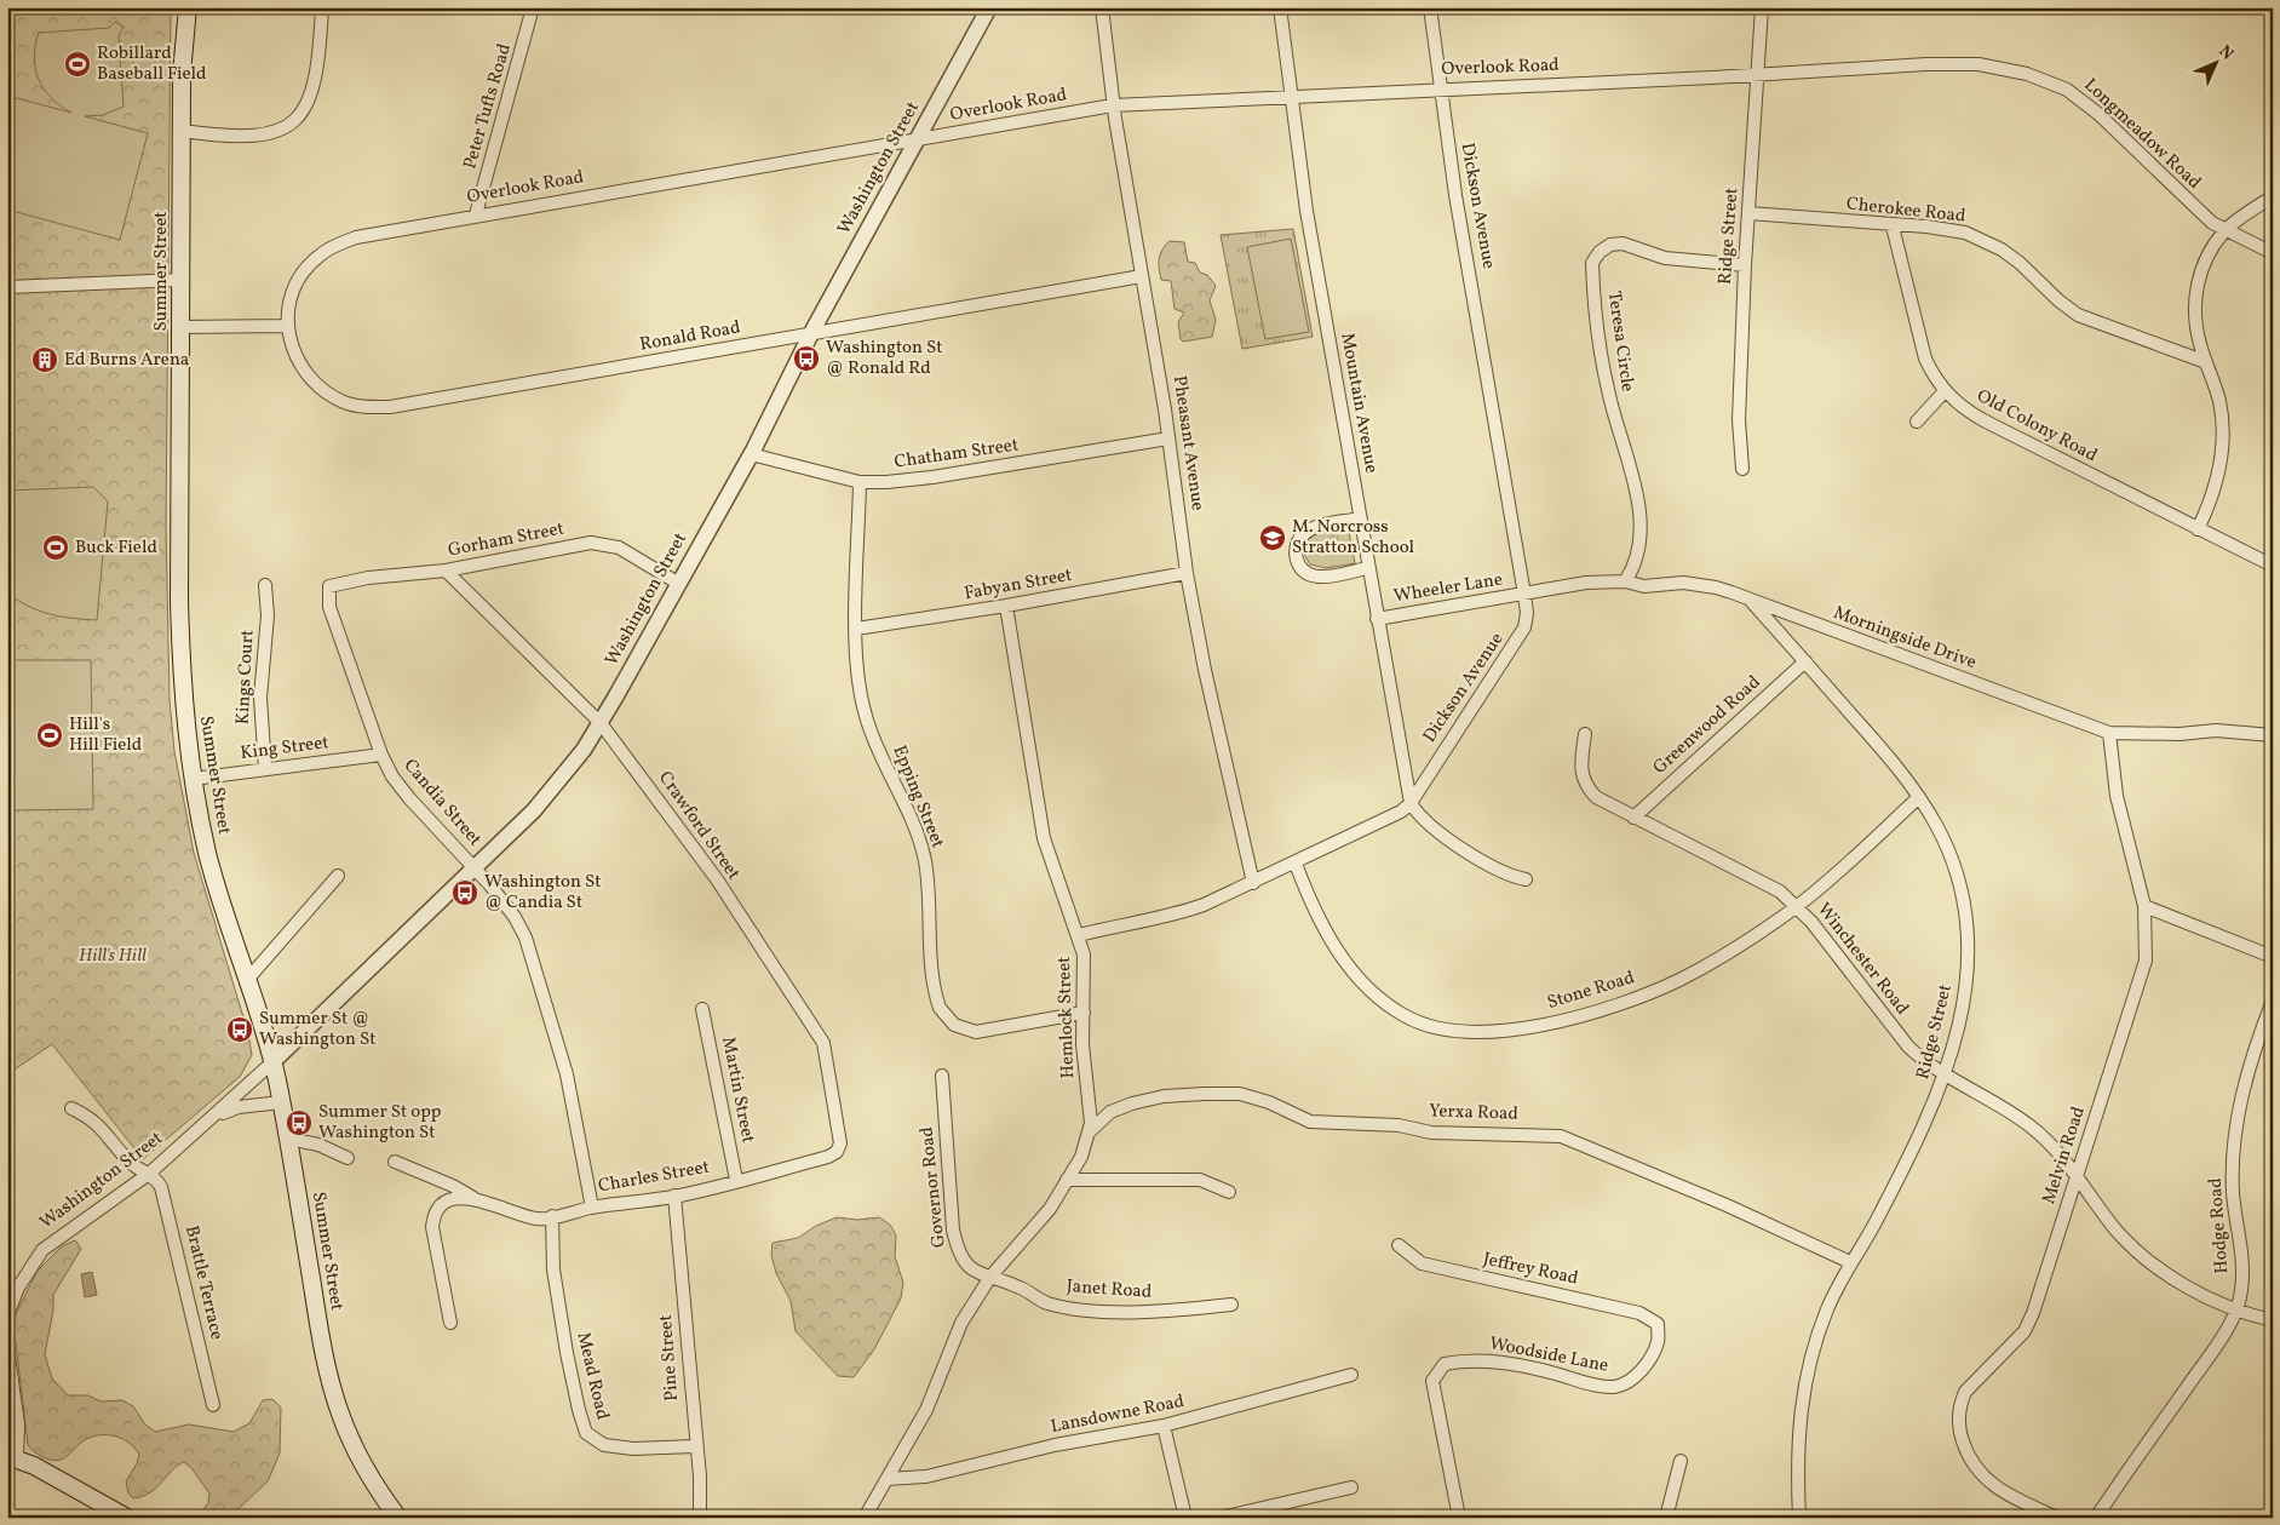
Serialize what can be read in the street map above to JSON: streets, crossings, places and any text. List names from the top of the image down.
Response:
{
  "streets": {
    "main road": ["Summer Street"],
    "street": [
      "Overlook Road",
      "Peter Tufts Road",
      "Longmeadow Road",
      "Washington Street",
      "Dickson Avenue",
      "Cherokee Road",
      "Ridge Street",
      "Ronald Road",
      "Teresa Circle",
      "Mountain Avenue",
      "Old Colony Road",
      "Pheasant Avenue",
      "Chatham Street",
      "Gorham Street",
      "Fabyan Street",
      "Wheeler Lane",
      "Morningside Drive",
      "Kings Court",
      "Greenwood Road",
      "King Street",
      "Epping Street",
      "Candia Street",
      "Crawford Street",
      "Winchester Road",
      "Stone Road",
      "Hemlock Street",
      "Martin Street",
      "Yerxa Road",
      "Melvin Road",
      "Charles Street",
      "Governor Road",
      "Hodge Road",
      "Jeffrey Road",
      "Brattle Terrace",
      "Janet Road",
      "Woodside Lane",
      "Pine Street",
      "Mead Road",
      "Lansdowne Road"
    ]
  },
  "crossings": [
    ["Overlook Road", "Peter Tufts Road"],
    ["Overlook Road", "Longmeadow Road"],
    ["Overlook Road", "Washington Street"],
    ["Overlook Road", "Dickson Avenue"],
    ["Overlook Road", "Ridge Street"],
    ["Overlook Road", "Ronald Road"],
    ["Overlook Road", "Mountain Avenue"],
    ["Overlook Road", "Pheasant Avenue"],
    ["Longmeadow Road", "Ridge Street"],
    ["Washington Street", "Summer Street"],
    ["Washington Street", "Ronald Road"],
    ["Washington Street", "Chatham Street"],
    ["Washington Street", "Gorham Street"],
    ["Washington Street", "Candia Street"],
    ["Washington Street", "Crawford Street"],
    ["Washington Street", "Brattle Terrace"],
    ["Dickson Avenue", "Mountain Avenue"],
    ["Dickson Avenue", "Pheasant Avenue"],
    ["Dickson Avenue", "Wheeler Lane"],
    ["Dickson Avenue", "Morningside Drive"],
    ["Dickson Avenue", "Stone Road"],
    ["Dickson Avenue", "Hemlock Street"],
    ["Cherokee Road", "Ridge Street"],
    ["Cherokee Road", "Old Colony Road"],
    ["Ridge Street", "Teresa Circle"],
    ["Ridge Street", "Morningside Drive"],
    ["Ridge Street", "Greenwood Road"],
    ["Ridge Street", "Winchester Road"],
    ["Ridge Street", "Stone Road"],
    ["Ridge Street", "Yerxa Road"],
    ["Summer Street", "King Street"],
    ["Ronald Road", "Pheasant Avenue"],
    ["Teresa Circle", "Morningside Drive"],
    ["Mountain Avenue", "Wheeler Lane"],
    ["Pheasant Avenue", "Chatham Street"],
    ["Pheasant Avenue", "Fabyan Street"],
    ["Chatham Street", "Epping Street"],
    ["Gorham Street", "Candia Street"],
    ["Gorham Street", "Crawford Street"],
    ["Fabyan Street", "Epping Street"],
    ["Fabyan Street", "Hemlock Street"],
    ["Wheeler Lane", "Morningside Drive"],
    ["Morningside Drive", "Melvin Road"],
    ["Kings Court", "King Street"],
    ["Greenwood Road", "Winchester Road"],
    ["King Street", "Candia Street"],
    ["Epping Street", "Hemlock Street"],
    ["Candia Street", "Charles Street"],
    ["Crawford Street", "Charles Street"],
    ["Winchester Road", "Stone Road"],
    ["Winchester Road", "Melvin Road"],
    ["Winchester Road", "Hodge Road"],
    ["Hemlock Street", "Yerxa Road"],
    ["Hemlock Street", "Governor Road"],
    ["Hemlock Street", "Janet Road"],
    ["Hemlock Street", "Lansdowne Road"],
    ["Martin Street", "Charles Street"],
    ["Charles Street", "Pine Street"],
    ["Charles Street", "Mead Road"],
    ["Governor Road", "Janet Road"],
    ["Jeffrey Road", "Woodside Lane"],
    ["Pine Street", "Mead Road"]
  ],
  "parks": ["Hill's Hill"],
  "places": {
    "sports": ["Robillard Baseball Field", "Buck Field", "Hill's Hill Field"],
    "bus stop": [
      "Washington St @ Ronald Rd",
      "Washington St @ Candia St",
      "Summer St @ Washington St",
      "Summer St opp Washington St"
    ],
    "building": ["Ed Burns Arena"],
    "school or university": ["M. Norcross Stratton School"]
  },
  "north": "top right"
}
